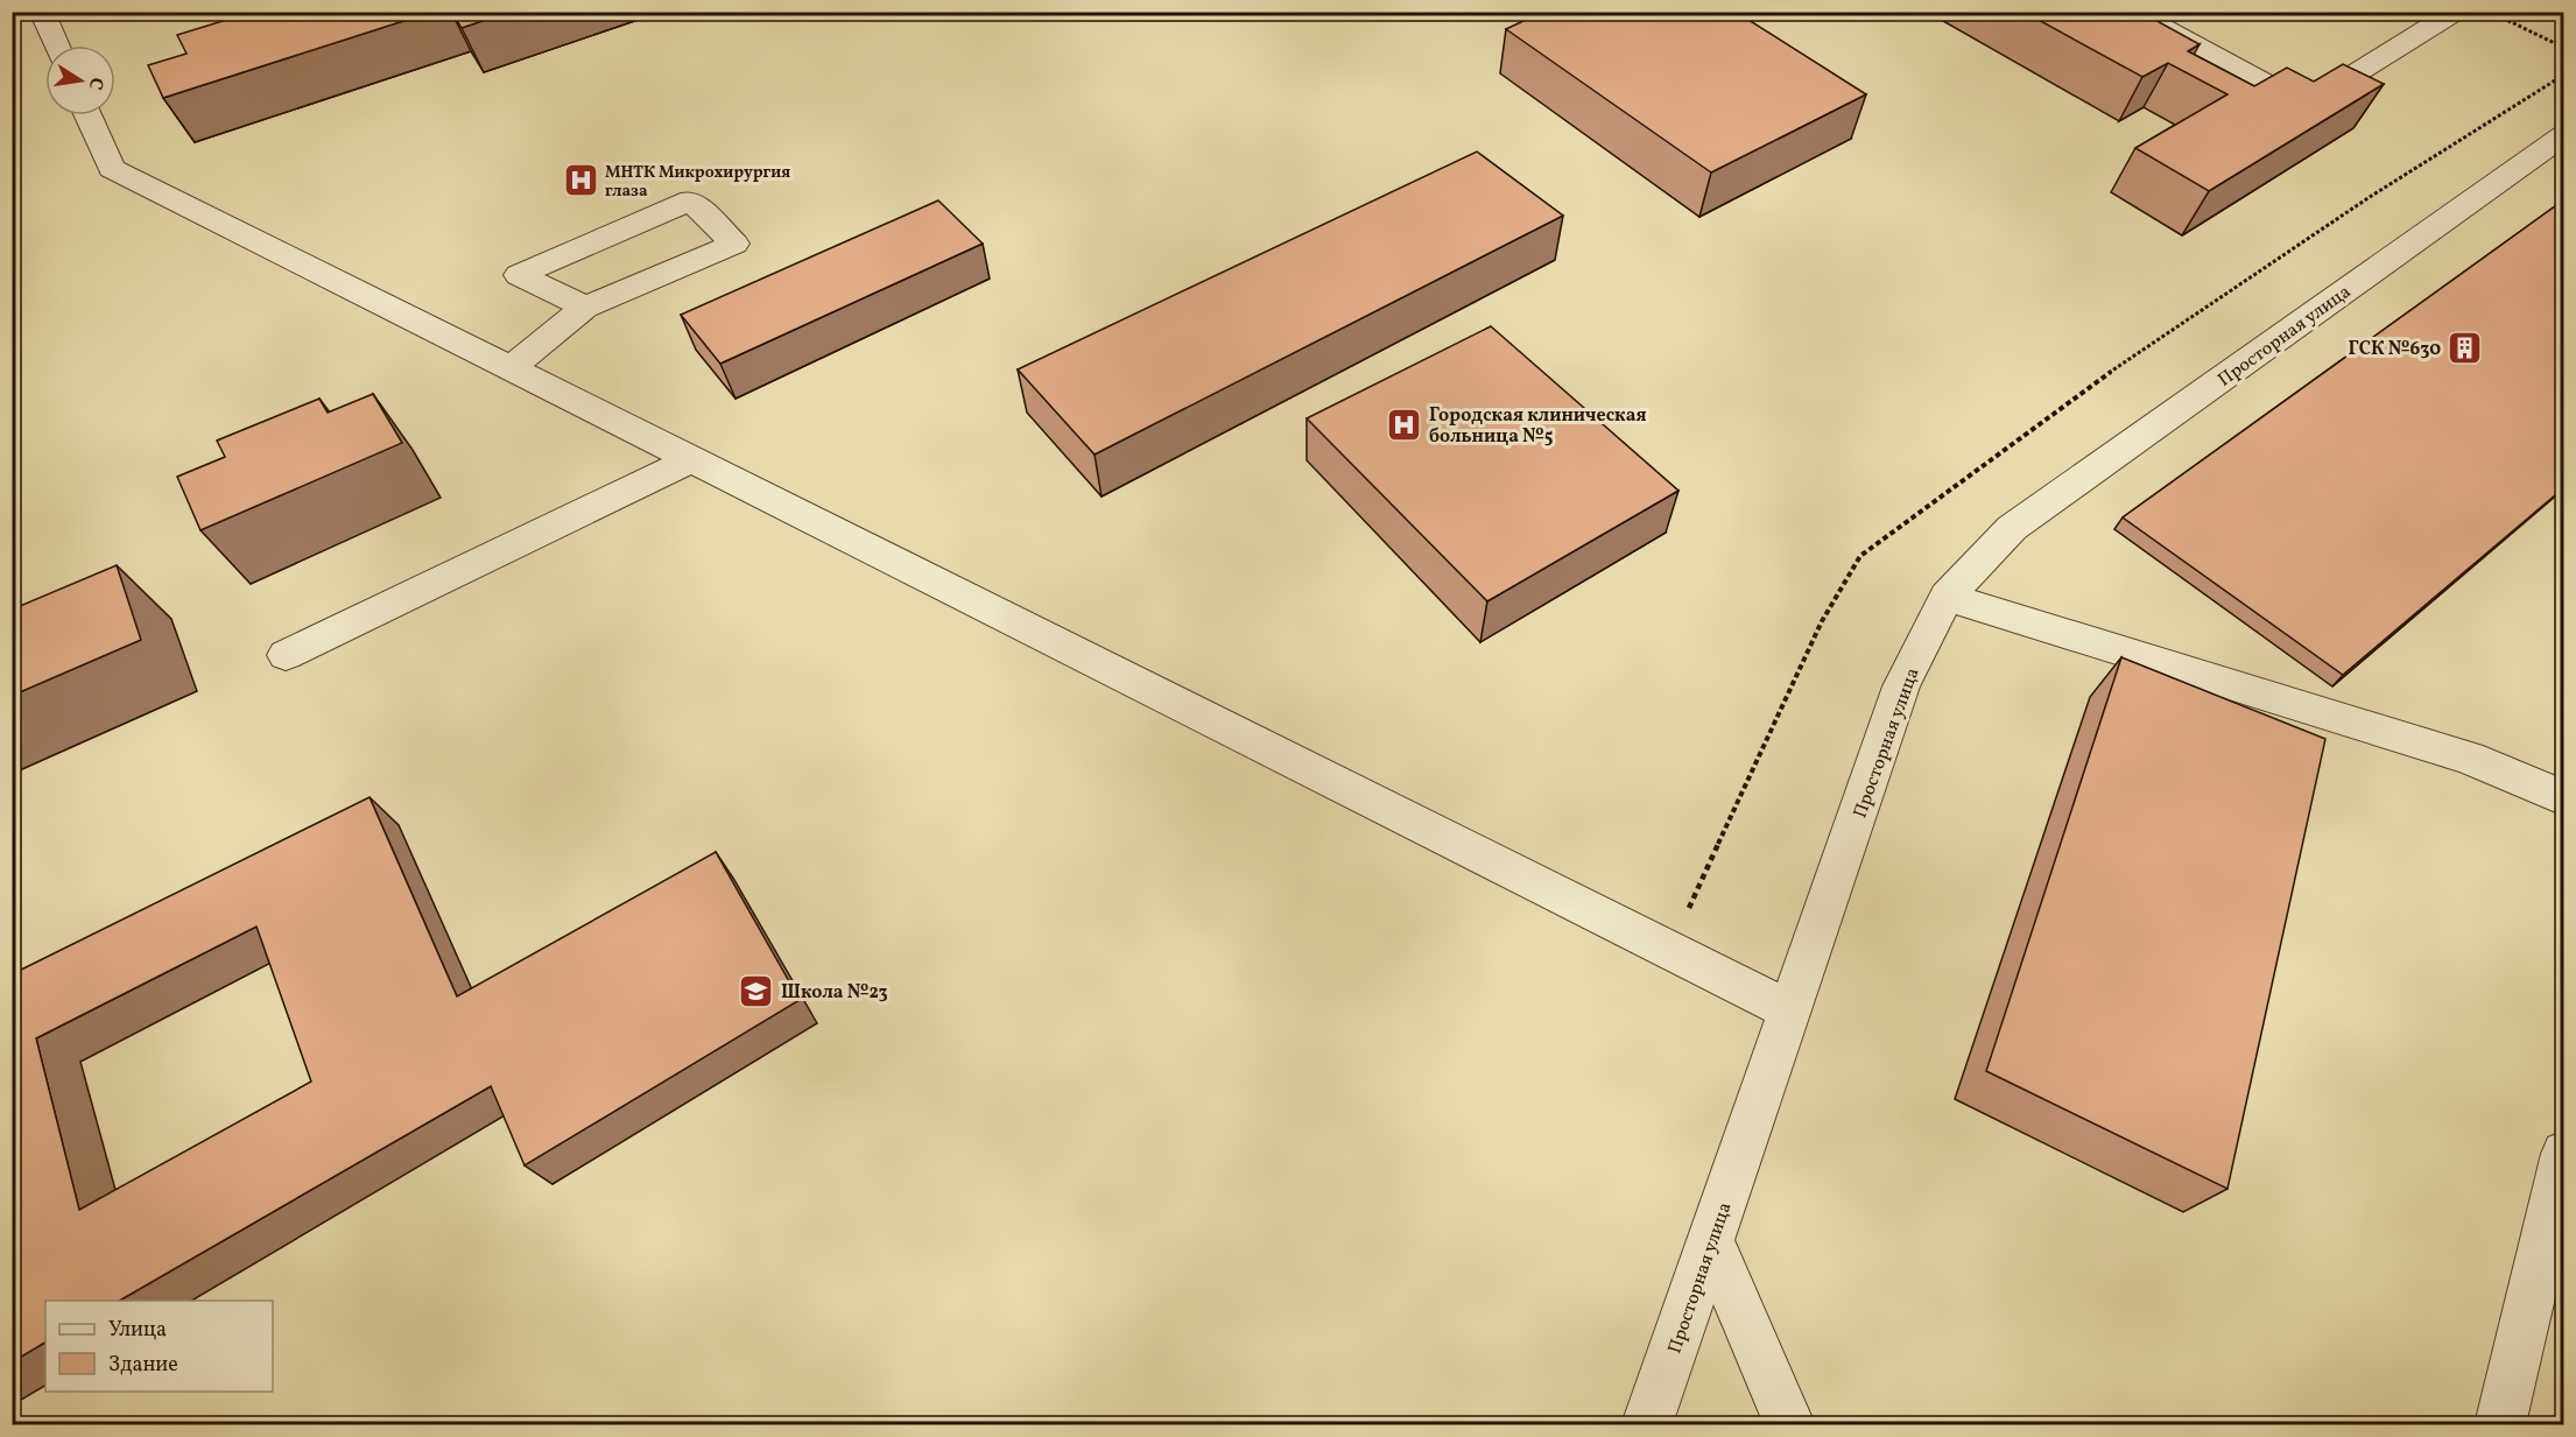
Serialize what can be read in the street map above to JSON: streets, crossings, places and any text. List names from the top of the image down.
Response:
{
  "streets": {
    "street": ["Просторная улица"]
  },
  "places": {
    "hospital": ["МНТК Микрохирургия глаза", "Городская клиническая больница №5"],
    "building": ["ГСК №630"],
    "school or university": ["Школа №23"]
  },
  "legend": ["Улица", "Здание"],
  "north": "right"
}
